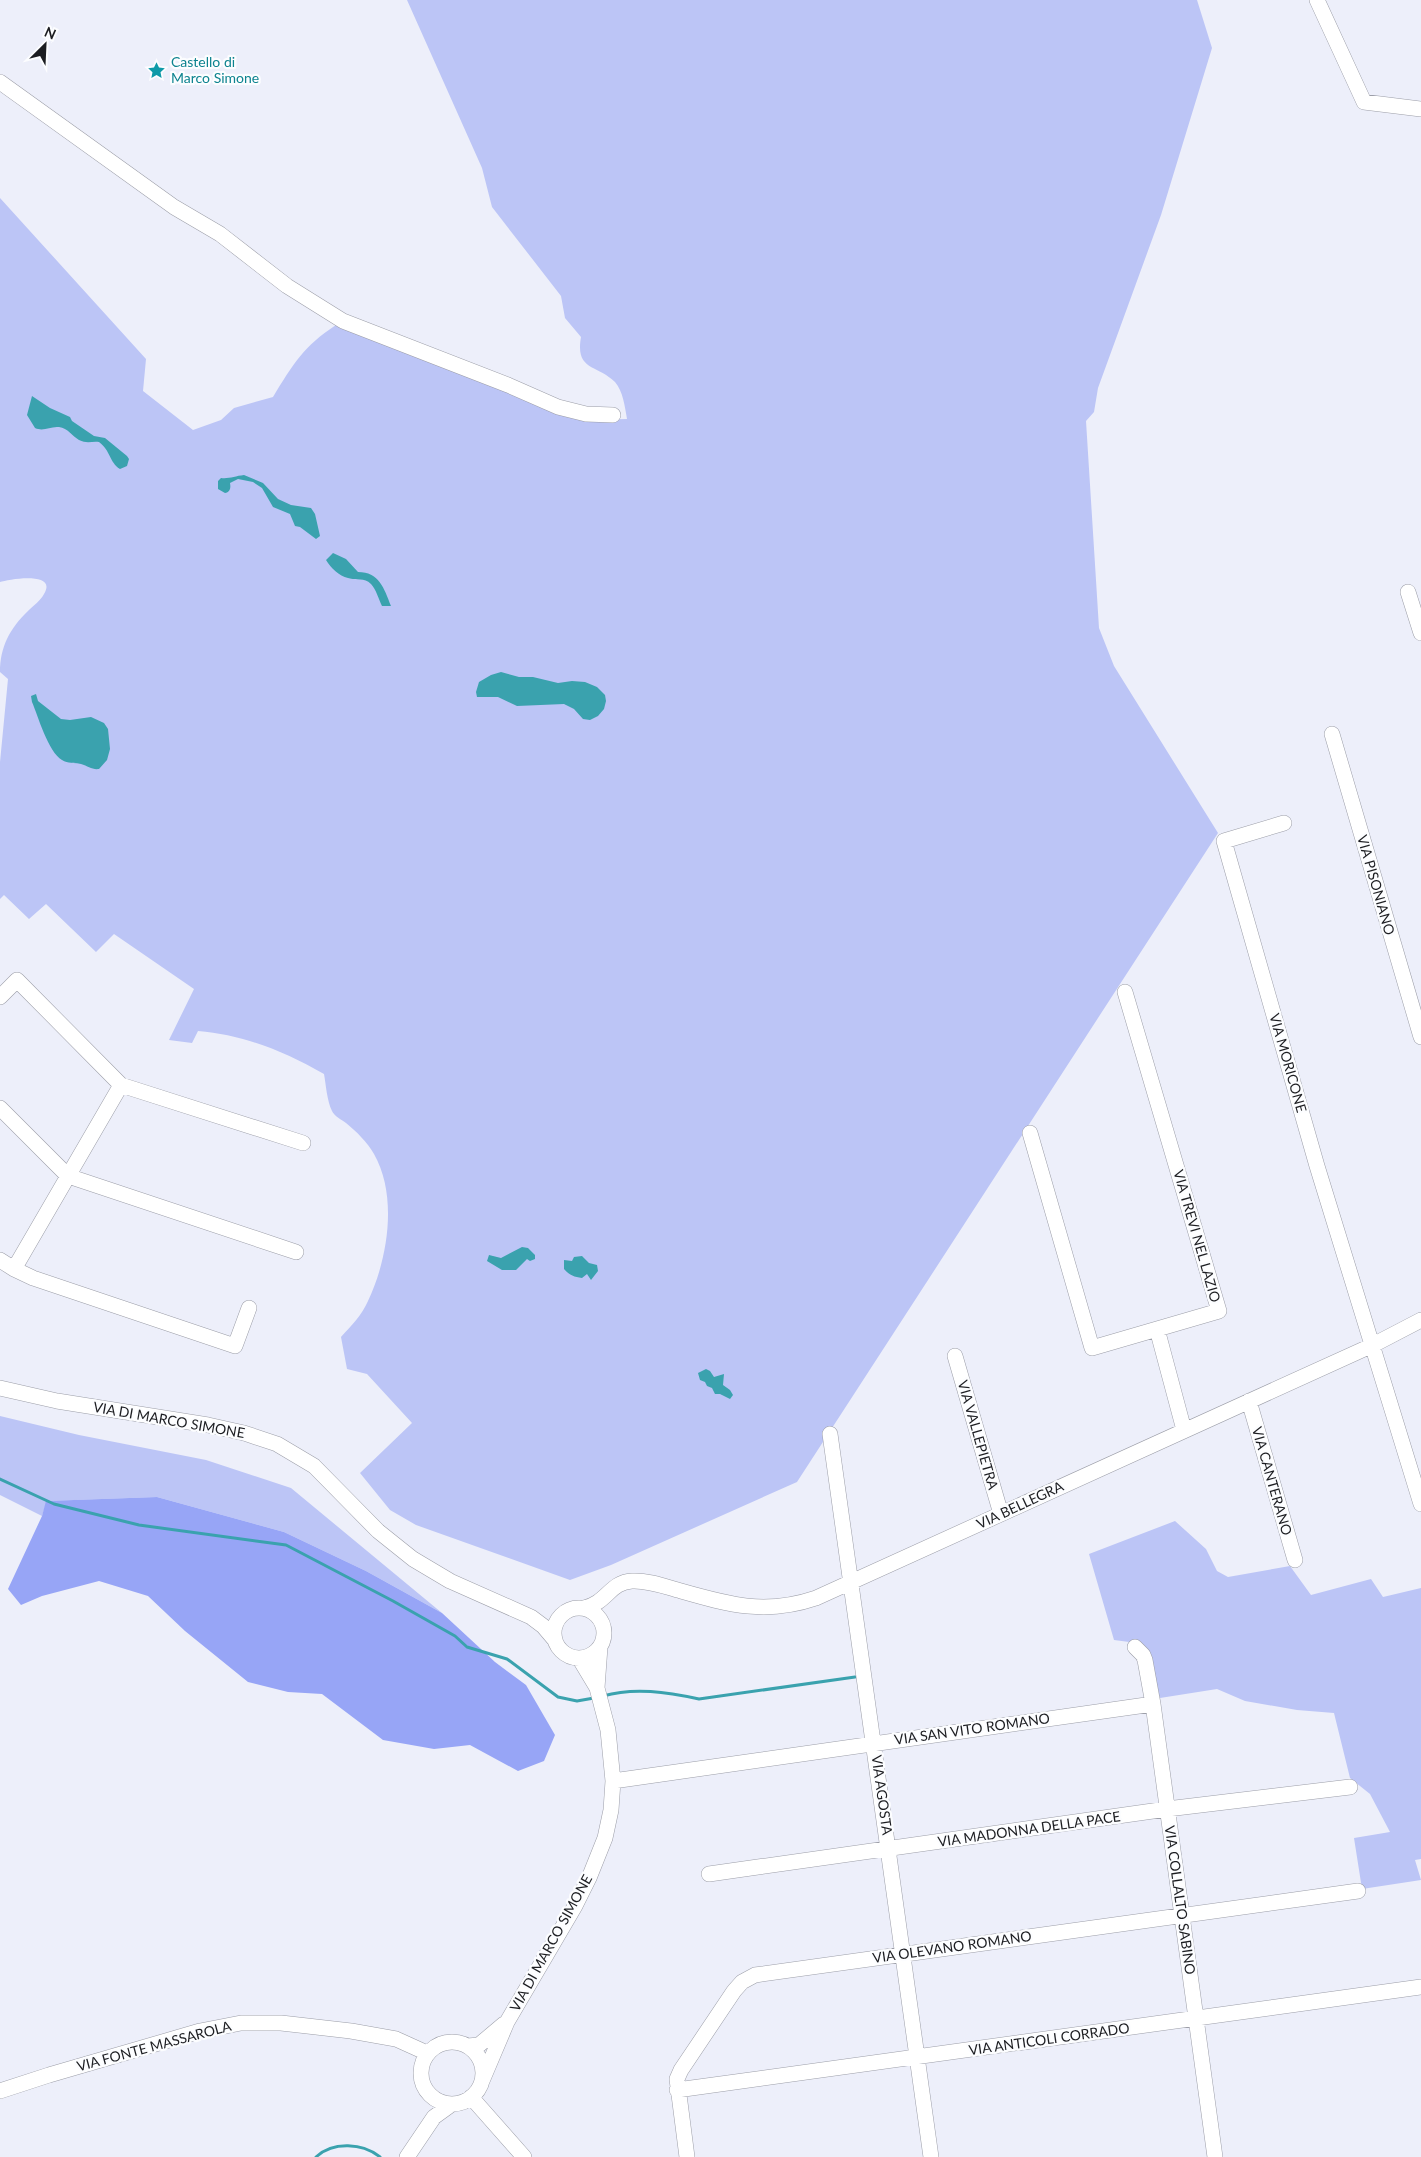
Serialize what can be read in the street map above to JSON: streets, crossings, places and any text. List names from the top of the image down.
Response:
{
  "streets": {
    "street": [
      "VIA PISONIANO",
      "VIA MORICONE",
      "VIA TREVI NEL LAZIO",
      "VIA DI MARCO SIMONE",
      "VIA VALLEPIETRA",
      "VIA CANTERANO",
      "VIA BELLEGRA",
      "VIA SAN VITO ROMANO",
      "VIA AGOSTA",
      "VIA MADONNA DELLA PACE",
      "VIA COLLALTO SABINO",
      "VIA OLEVANO ROMANO",
      "VIA ANTICOLI CORRADO",
      "VIA FONTE MASSAROLA"
    ]
  },
  "crossings": [
    ["VIA MORICONE", "VIA BELLEGRA"],
    ["VIA DI MARCO SIMONE", "VIA BELLEGRA"],
    ["VIA DI MARCO SIMONE", "VIA SAN VITO ROMANO"],
    ["VIA DI MARCO SIMONE", "VIA FONTE MASSAROLA"],
    ["VIA VALLEPIETRA", "VIA BELLEGRA"],
    ["VIA CANTERANO", "VIA BELLEGRA"],
    ["VIA BELLEGRA", "VIA AGOSTA"],
    ["VIA SAN VITO ROMANO", "VIA AGOSTA"],
    ["VIA SAN VITO ROMANO", "VIA COLLALTO SABINO"],
    ["VIA AGOSTA", "VIA MADONNA DELLA PACE"],
    ["VIA AGOSTA", "VIA OLEVANO ROMANO"],
    ["VIA AGOSTA", "VIA ANTICOLI CORRADO"],
    ["VIA MADONNA DELLA PACE", "VIA COLLALTO SABINO"],
    ["VIA COLLALTO SABINO", "VIA OLEVANO ROMANO"],
    ["VIA COLLALTO SABINO", "VIA ANTICOLI CORRADO"],
    ["VIA OLEVANO ROMANO", "VIA ANTICOLI CORRADO"]
  ],
  "places": {
    "place": ["Castello di Marco Simone"]
  },
  "north": "top right"
}
